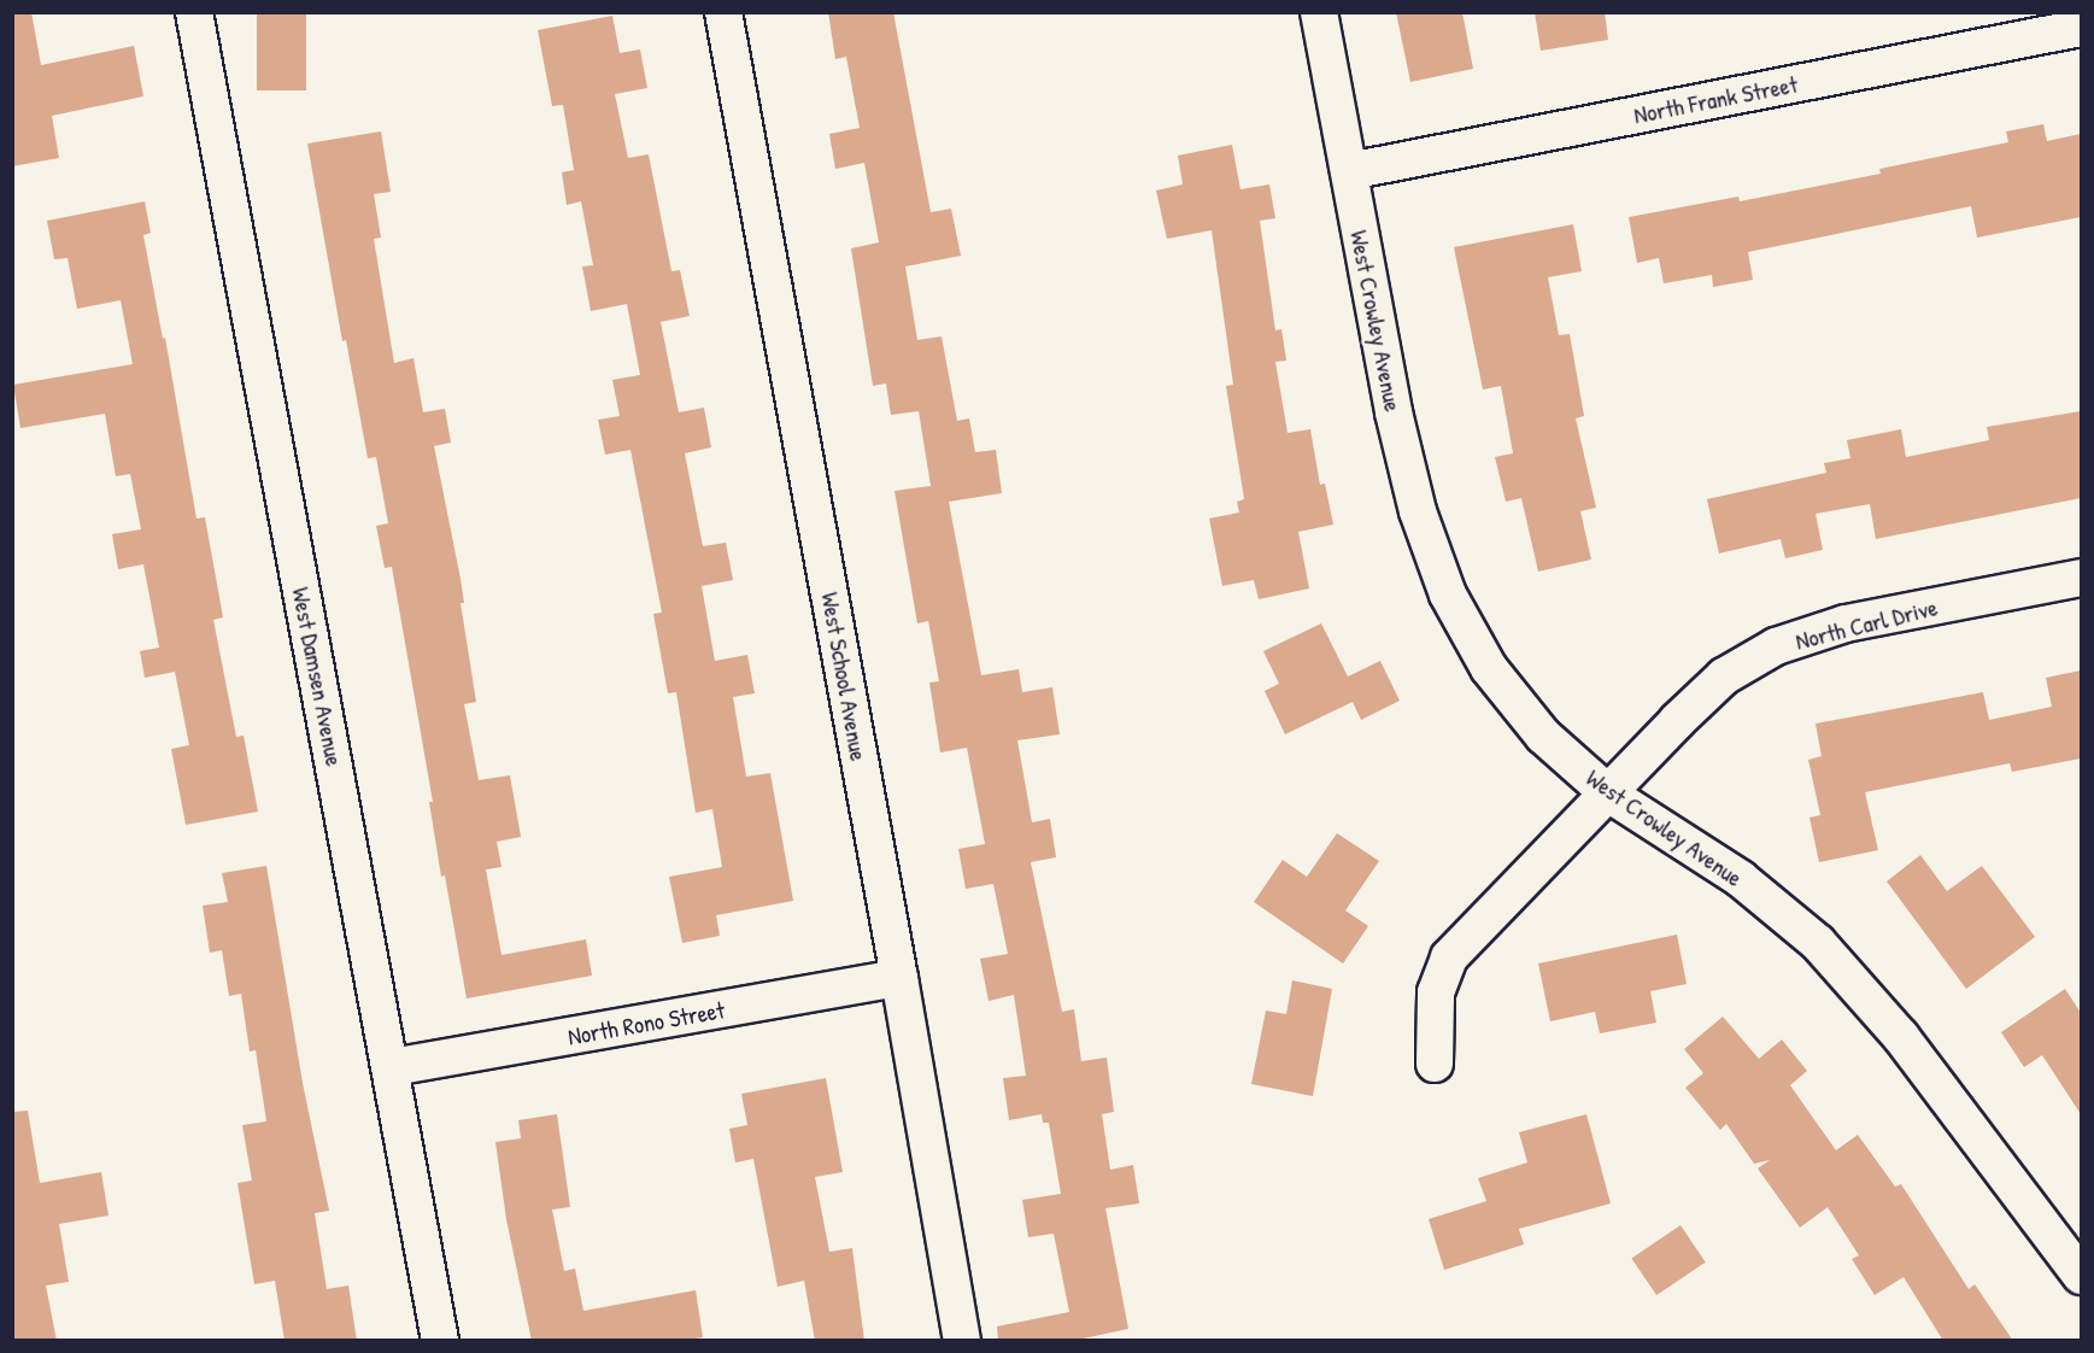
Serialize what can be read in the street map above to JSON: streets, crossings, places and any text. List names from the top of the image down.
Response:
{
  "streets": {
    "street": [
      "North Frank Street",
      "West Crowley Avenue",
      "North Carl Drive",
      "West Damsen Avenue",
      "West School Avenue",
      "North Rono Street"
    ]
  },
  "crossings": [
    ["North Frank Street", "West Crowley Avenue"],
    ["West Crowley Avenue", "North Carl Drive"],
    ["West Damsen Avenue", "North Rono Street"],
    ["West School Avenue", "North Rono Street"]
  ]
}
